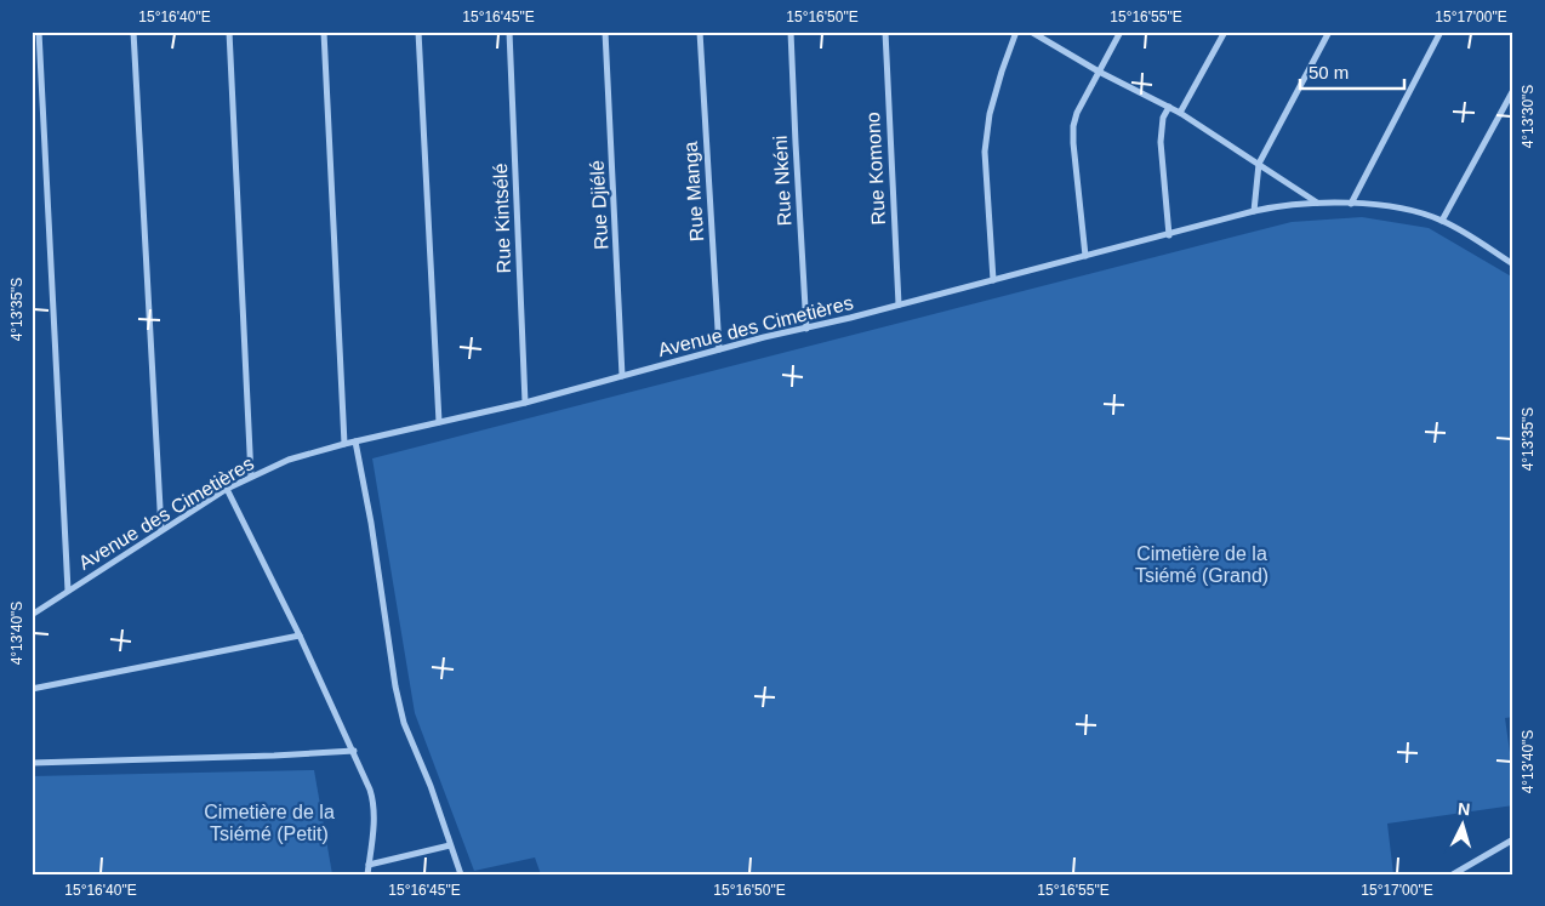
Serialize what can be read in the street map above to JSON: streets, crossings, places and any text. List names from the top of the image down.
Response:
{
  "streets": {
    "street": [
      "Rue Komono",
      "Rue Nkéni",
      "Rue Manga",
      "Rue Djiélé",
      "Rue Kintsélé",
      "Avenue des Cimetières"
    ]
  },
  "crossings": [
    ["Rue Komono", "Avenue des Cimetières"],
    ["Rue Nkéni", "Avenue des Cimetières"],
    ["Rue Manga", "Avenue des Cimetières"],
    ["Rue Djiélé", "Avenue des Cimetières"],
    ["Rue Kintsélé", "Avenue des Cimetières"]
  ],
  "parks": ["Cimetière de la Tsiémé (Grand)", "Cimetière de la Tsiémé (Petit)"],
  "scale_bar": "50 m",
  "north": "top",
  "coordinates": [
    "15°16'40\"E",
    "15°16'45\"E",
    "15°16'50\"E",
    "15°16'55\"E",
    "15°17'00\"E",
    "4°13'30\"S",
    "4°13'35\"S",
    "4°13'40\"S"
  ]
}
